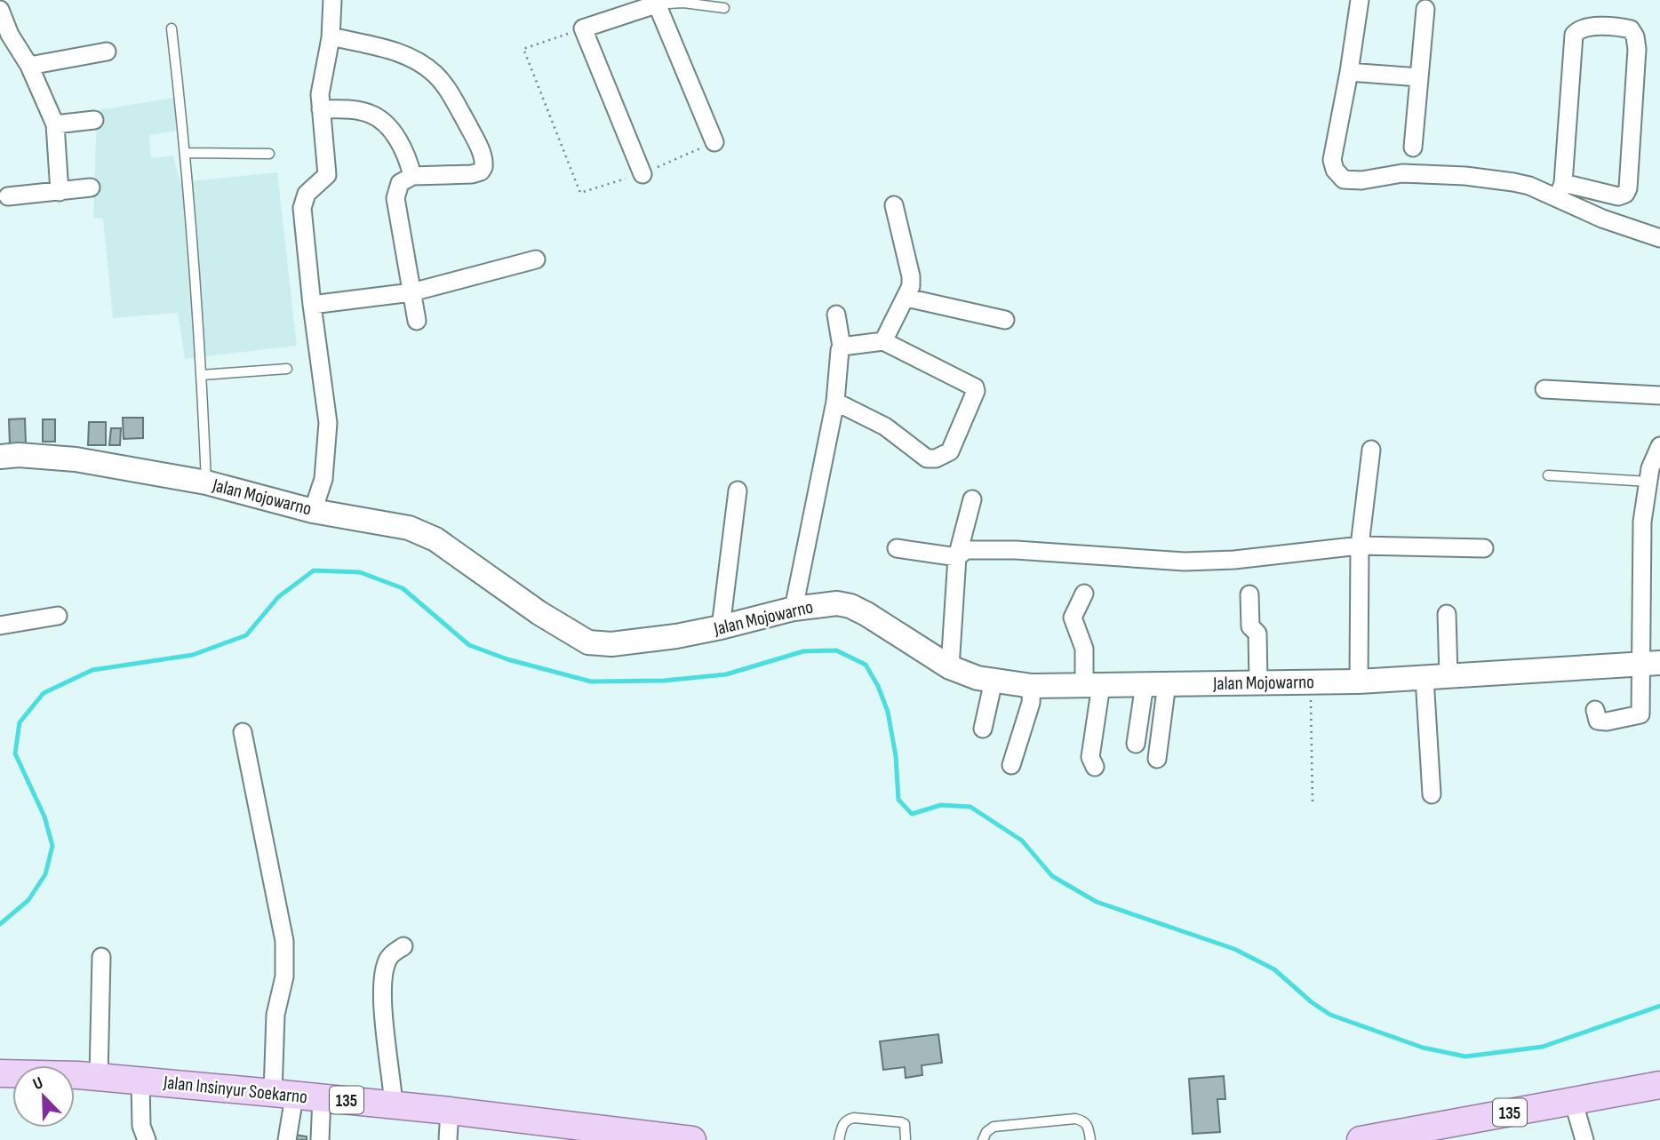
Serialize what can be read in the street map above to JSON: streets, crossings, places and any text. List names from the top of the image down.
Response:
{
  "streets": {
    "main road": ["Jalan Insinyur Soekarno", "135"],
    "street": ["Jalan Mojowarno"]
  },
  "north": "top left"
}
